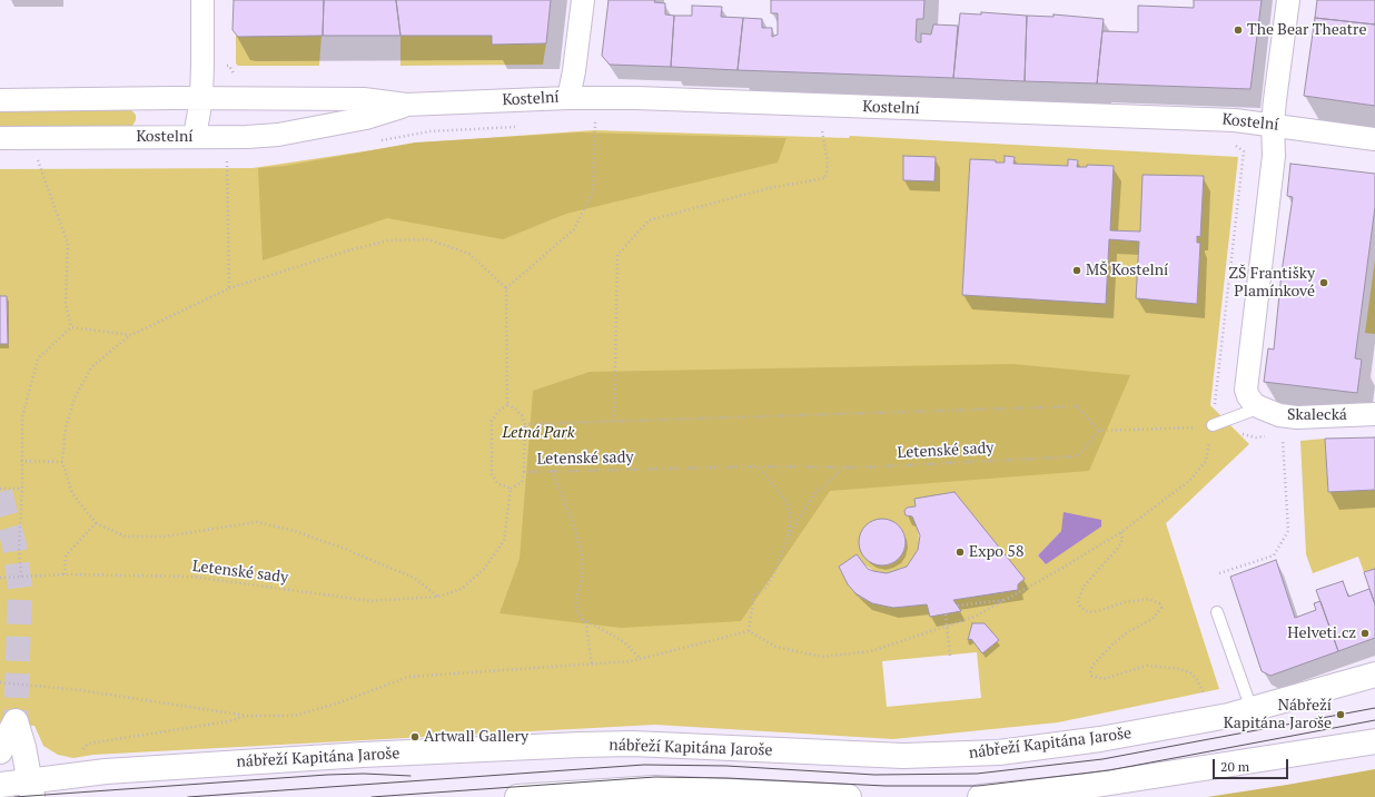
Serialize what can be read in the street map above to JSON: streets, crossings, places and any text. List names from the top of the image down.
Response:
{
  "streets": {
    "main road": ["nábřeží Kapitána Jaroše"],
    "street": ["Kostelní", "Skalecká"],
    "path": ["Letenské sady"]
  },
  "parks": ["Letná Park"],
  "places": [
    "The Bear Theatre",
    "MŠ Kostelní",
    "ZŠ Františky Plamínkové",
    "Expo 58",
    "Helveti.cz",
    "Nábřeží Kapitána Jaroše",
    "Artwall Gallery"
  ],
  "scale_bar": "20 m"
}
